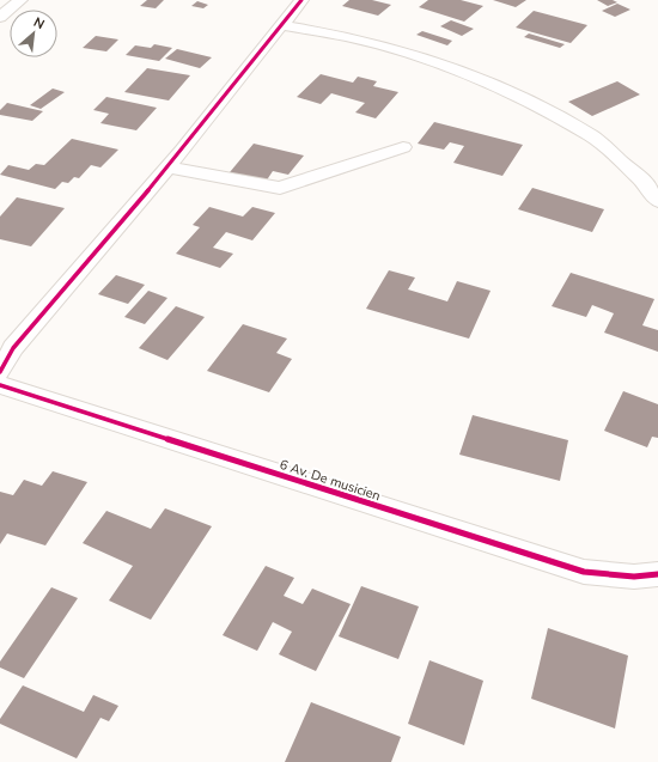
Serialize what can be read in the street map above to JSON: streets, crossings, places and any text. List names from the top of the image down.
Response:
{
  "streets": {
    "street": ["6 Av. De musicien"]
  },
  "north": "top right"
}
